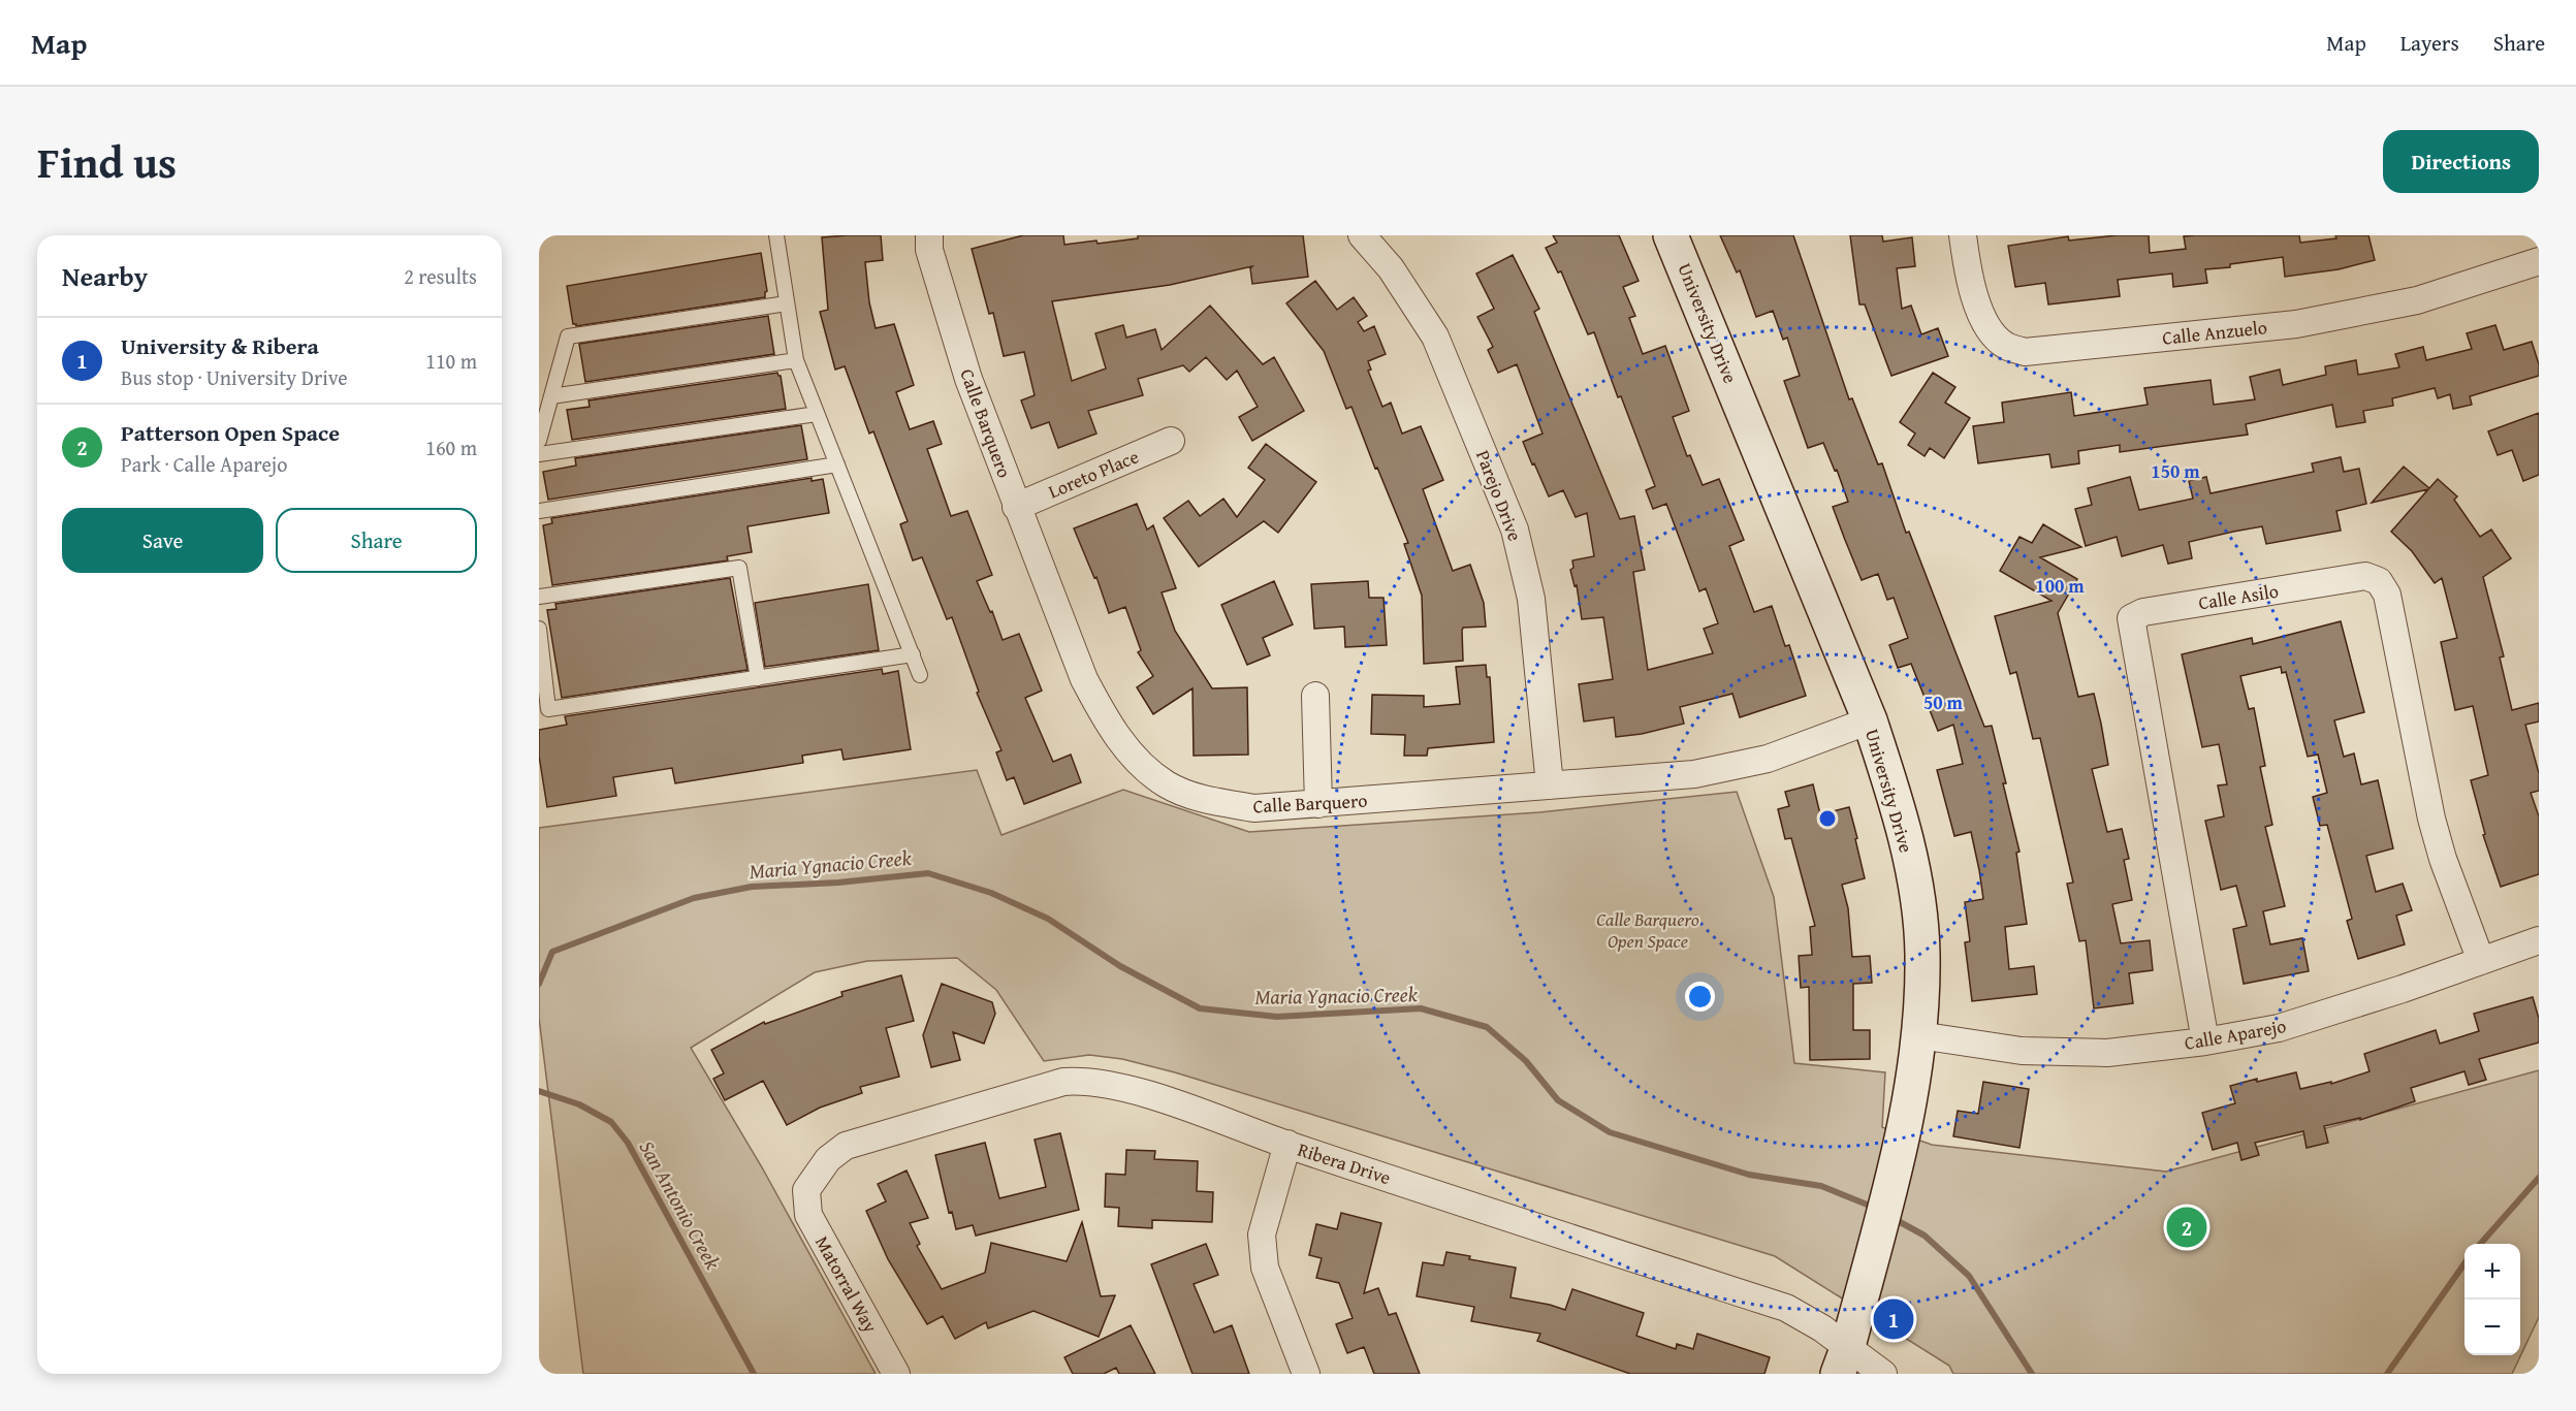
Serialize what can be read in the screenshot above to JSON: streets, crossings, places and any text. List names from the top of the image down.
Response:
{
  "streets": {
    "street": [
      "University Drive",
      "Calle Anzuelo",
      "Calle Barquero",
      "Loreto Place",
      "Parejo Drive",
      "Calle Asilo",
      "Calle Aparejo",
      "Ribera Drive",
      "Matorral Way"
    ]
  },
  "crossings": [
    ["University Drive", "Calle Barquero"],
    ["University Drive", "Calle Aparejo"],
    ["University Drive", "Ribera Drive"],
    ["Calle Barquero", "Loreto Place"],
    ["Calle Barquero", "Parejo Drive"],
    ["Calle Asilo", "Calle Aparejo"],
    ["Ribera Drive", "Matorral Way"]
  ],
  "water": ["Maria Ygnacio Creek", "San Antonio Creek"],
  "parks": ["Calle Barquero Open Space"],
  "page": {
    "header": "Map",
    "nav": ["Map", "Layers", "Share"],
    "title": "Find us",
    "buttons": [
      "Directions",
      ["Save", "Share"]
    ],
    "heading": ["Nearby", "2 results"],
    "list": [
      {
        "mark": "1",
        "name": "University & Ribera",
        "note": "Bus stop · University Drive",
        "value": "110 m"
      },
      {
        "mark": "2",
        "name": "Patterson Open Space",
        "note": "Park · Calle Aparejo",
        "value": "160 m"
      }
    ],
    "pins": ["2", "1"],
    "map_buttons": ["+", "−"]
  },
  "rings": ["150 m", "100 m", "50 m"]
}
